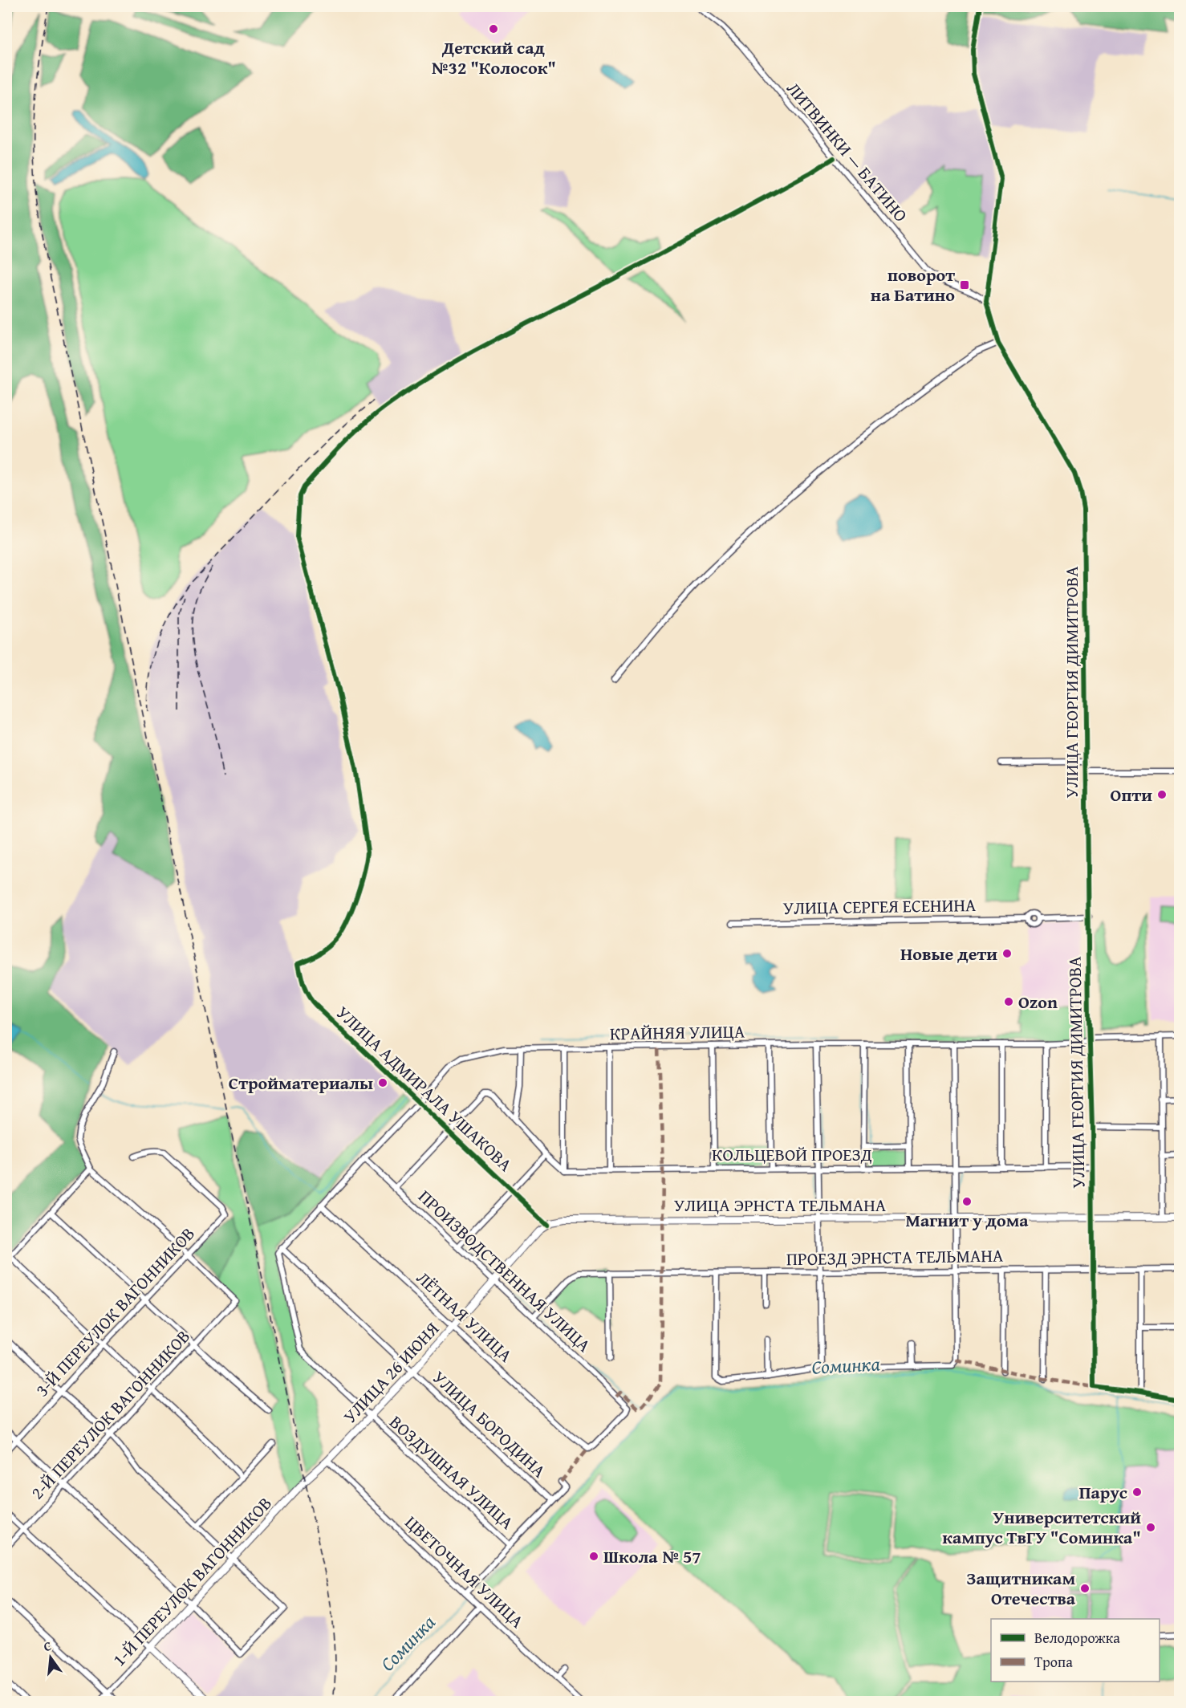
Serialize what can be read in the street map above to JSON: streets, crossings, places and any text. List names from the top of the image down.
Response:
{
  "streets": {
    "main road": ["УЛИЦА ЭРНСТА ТЕЛЬМАНА", "УЛИЦА 26 ИЮНЯ", "1-Й ПЕРЕУЛОК ВАГОННИКОВ"],
    "street": [
      "ЛИТВИНКИ — БАТИНО",
      "УЛИЦА ГЕОРГИЯ ДИМИТРОВА",
      "УЛИЦА СЕРГЕЯ ЕСЕНИНА",
      "КРАЙНЯЯ УЛИЦА",
      "УЛИЦА АДМИРАЛА УШАКОВА",
      "КОЛЬЦЕВОЙ ПРОЕЗД",
      "ПРОЕЗД ЭРНСТА ТЕЛЬМАНА",
      "ПРОИЗВОДСТВЕННАЯ УЛИЦА",
      "3-Й ПЕРЕУЛОК ВАГОННИКОВ",
      "ЛЁТНАЯ УЛИЦА",
      "2-Й ПЕРЕУЛОК ВАГОННИКОВ",
      "УЛИЦА БОРОДИНА",
      "ВОЗДУШНАЯ УЛИЦА",
      "ЦВЕТОЧНАЯ УЛИЦА"
    ]
  },
  "crossings": [
    ["ЛИТВИНКИ — БАТИНО", "УЛИЦА ГЕОРГИЯ ДИМИТРОВА"],
    ["ЛИТВИНКИ — БАТИНО", "УЛИЦА АДМИРАЛА УШАКОВА"],
    ["УЛИЦА ГЕОРГИЯ ДИМИТРОВА", "УЛИЦА СЕРГЕЯ ЕСЕНИНА"],
    ["УЛИЦА ГЕОРГИЯ ДИМИТРОВА", "КРАЙНЯЯ УЛИЦА"],
    ["УЛИЦА ГЕОРГИЯ ДИМИТРОВА", "КОЛЬЦЕВОЙ ПРОЕЗД"],
    ["УЛИЦА ГЕОРГИЯ ДИМИТРОВА", "УЛИЦА ЭРНСТА ТЕЛЬМАНА"],
    ["УЛИЦА ГЕОРГИЯ ДИМИТРОВА", "ПРОЕЗД ЭРНСТА ТЕЛЬМАНА"],
    ["КРАЙНЯЯ УЛИЦА", "УЛИЦА АДМИРАЛА УШАКОВА"],
    ["КРАЙНЯЯ УЛИЦА", "ПРОИЗВОДСТВЕННАЯ УЛИЦА"],
    ["КРАЙНЯЯ УЛИЦА", "ЛЁТНАЯ УЛИЦА"],
    ["КРАЙНЯЯ УЛИЦА", "УЛИЦА БОРОДИНА"],
    ["КРАЙНЯЯ УЛИЦА", "ВОЗДУШНАЯ УЛИЦА"],
    ["УЛИЦА АДМИРАЛА УШАКОВА", "УЛИЦА ЭРНСТА ТЕЛЬМАНА"],
    ["УЛИЦА АДМИРАЛА УШАКОВА", "ПРОИЗВОДСТВЕННАЯ УЛИЦА"],
    ["ПРОЕЗД ЭРНСТА ТЕЛЬМАНА", "ПРОИЗВОДСТВЕННАЯ УЛИЦА"],
    ["ПРОИЗВОДСТВЕННАЯ УЛИЦА", "ЛЁТНАЯ УЛИЦА"],
    ["ПРОИЗВОДСТВЕННАЯ УЛИЦА", "УЛИЦА 26 ИЮНЯ"],
    ["3-Й ПЕРЕУЛОК ВАГОННИКОВ", "2-Й ПЕРЕУЛОК ВАГОННИКОВ"],
    ["ЛЁТНАЯ УЛИЦА", "УЛИЦА 26 ИЮНЯ"],
    ["УЛИЦА 26 ИЮНЯ", "УЛИЦА БОРОДИНА"],
    ["УЛИЦА 26 ИЮНЯ", "ВОЗДУШНАЯ УЛИЦА"],
    ["УЛИЦА 26 ИЮНЯ", "ЦВЕТОЧНАЯ УЛИЦА"],
    ["УЛИЦА 26 ИЮНЯ", "1-Й ПЕРЕУЛОК ВАГОННИКОВ"],
    ["УЛИЦА БОРОДИНА", "ВОЗДУШНАЯ УЛИЦА"]
  ],
  "water": ["Соминка"],
  "places": {
    "other": [
      "Детский сад №32 \"Колосок\"",
      "Опти",
      "Новые дети",
      "Ozon",
      "Стройматериалы",
      "Магнит у дома",
      "Парус",
      "Университетский кампус ТвГУ \"Соминка\"",
      "Школа № 57",
      "Защитникам Отечества"
    ],
    "transit": ["поворот на Батино"]
  },
  "legend": ["Велодорожка", "Тропа"],
  "north": "top"
}
